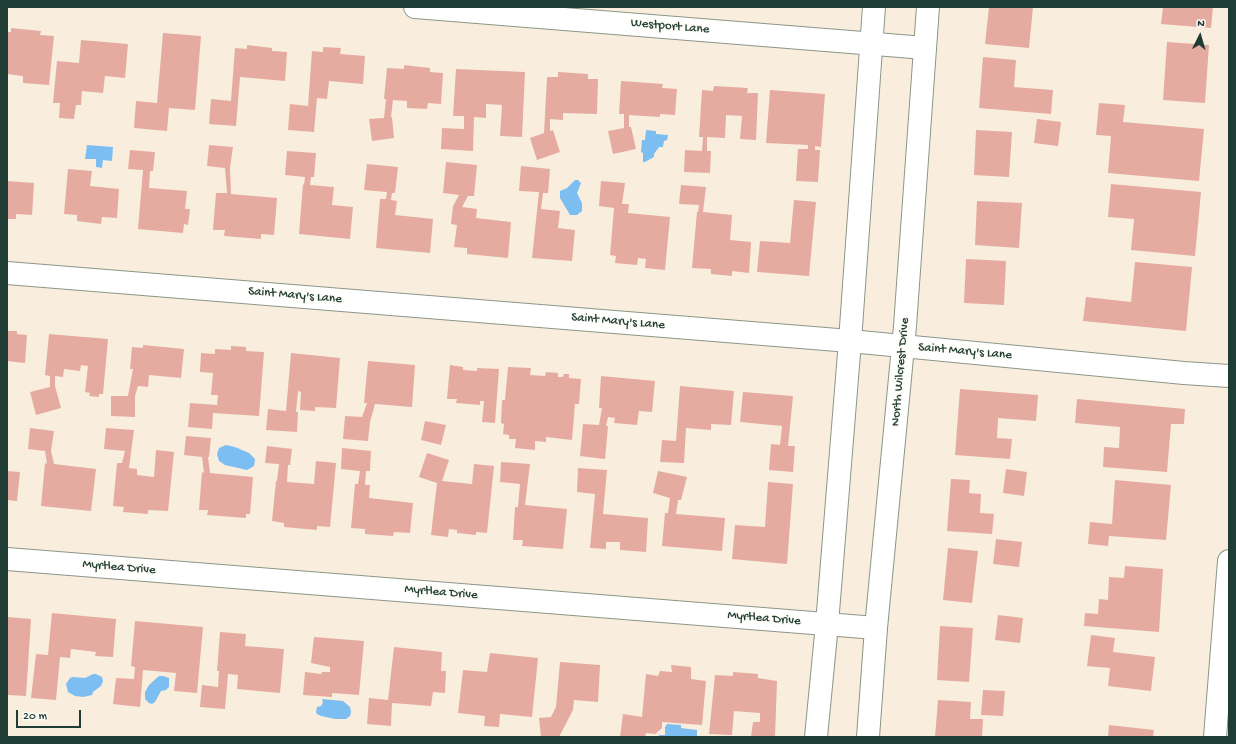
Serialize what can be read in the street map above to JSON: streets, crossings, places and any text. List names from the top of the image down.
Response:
{
  "streets": {
    "street": [
      "Westport Lane",
      "Saint Mary's Lane",
      "North Wilcrest Drive",
      "Myrtlea Drive"
    ]
  },
  "crossings": [
    ["Westport Lane", "North Wilcrest Drive"],
    ["Saint Mary's Lane", "North Wilcrest Drive"],
    ["North Wilcrest Drive", "Myrtlea Drive"]
  ],
  "scale_bar": "20 m",
  "north": "top"
}
